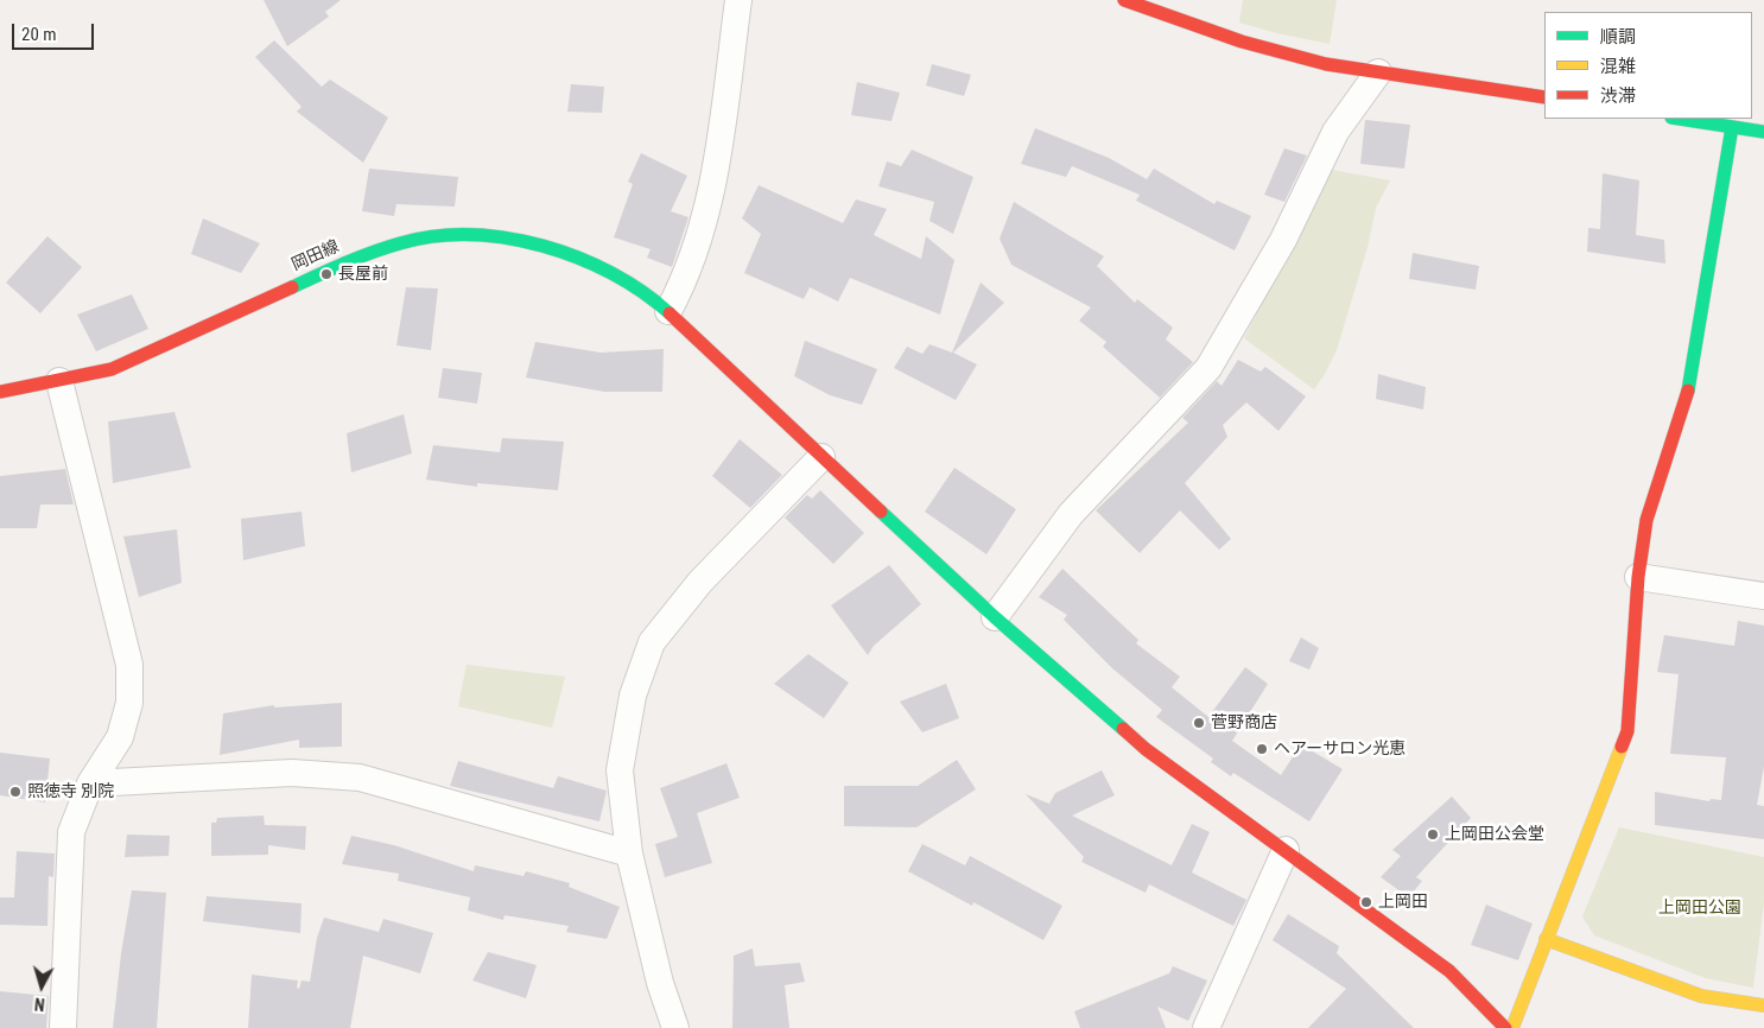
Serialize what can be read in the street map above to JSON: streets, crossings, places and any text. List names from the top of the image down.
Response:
{
  "streets": {
    "street": ["岡田線"]
  },
  "parks": ["上岡田公園"],
  "places": [
    "長屋前",
    "菅野商店",
    "ヘアーサロン光恵",
    "照徳寺 別院",
    "上岡田公会堂",
    "上岡田"
  ],
  "legend": ["順調", "混雑", "渋滞"],
  "scale_bar": "20 m",
  "north": "bottom"
}
